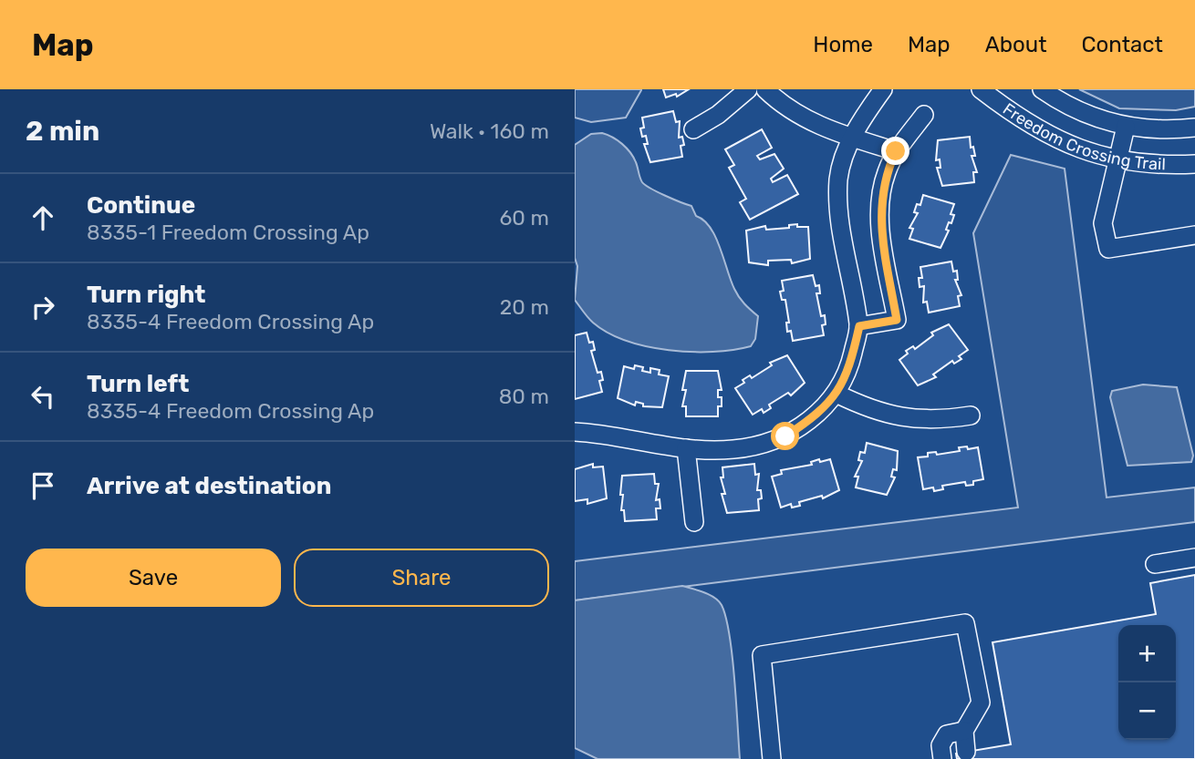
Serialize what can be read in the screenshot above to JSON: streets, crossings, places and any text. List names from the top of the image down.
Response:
{
  "streets": {
    "street": ["Freedom Crossing Trail"]
  },
  "page": {
    "header": "Map",
    "nav": [
      "Home",
      "Map",
      "About",
      "Contact"
    ],
    "heading": ["2 min", "Walk · 160 m"],
    "list": [
      ["Continue", "8335-1 Freedom Crossing Ap", "60 m"],
      ["Turn right", "8335-4 Freedom Crossing Ap", "20 m"],
      ["Turn left", "8335-4 Freedom Crossing Ap", "80 m"],
      "Arrive at destination"
    ],
    "buttons": ["Save", "Share"],
    "map_buttons": ["+", "−"]
  }
}
